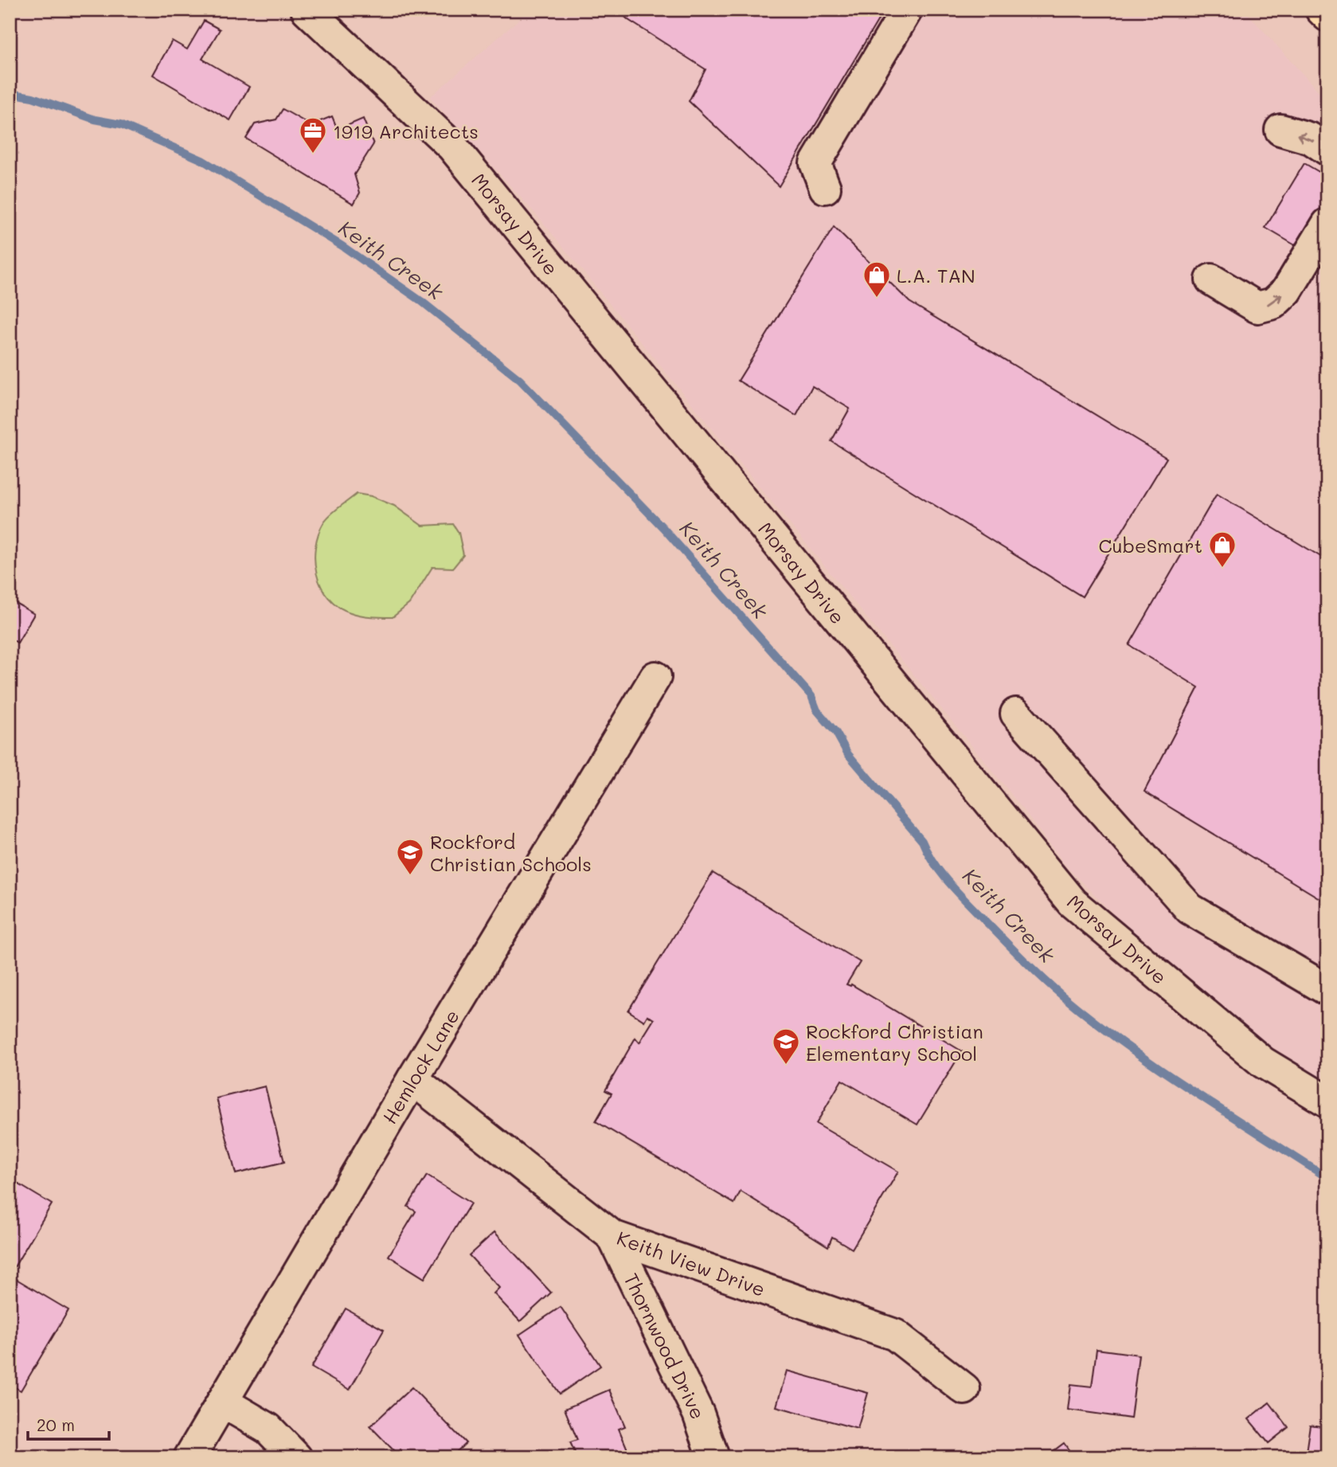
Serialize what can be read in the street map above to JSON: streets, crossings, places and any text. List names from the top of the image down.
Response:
{
  "streets": {
    "street": [
      "Morsay Drive",
      "Hemlock Lane",
      "Keith View Drive",
      "Thornwood Drive"
    ]
  },
  "crossings": [
    ["Hemlock Lane", "Keith View Drive"],
    ["Keith View Drive", "Thornwood Drive"]
  ],
  "water": ["Keith Creek"],
  "places": {
    "office": ["1919 Architects"],
    "shop": ["L.A. TAN", "CubeSmart"],
    "school or university": ["Rockford Christian Schools", "Rockford Christian Elementary School"]
  },
  "scale_bar": "20 m"
}
